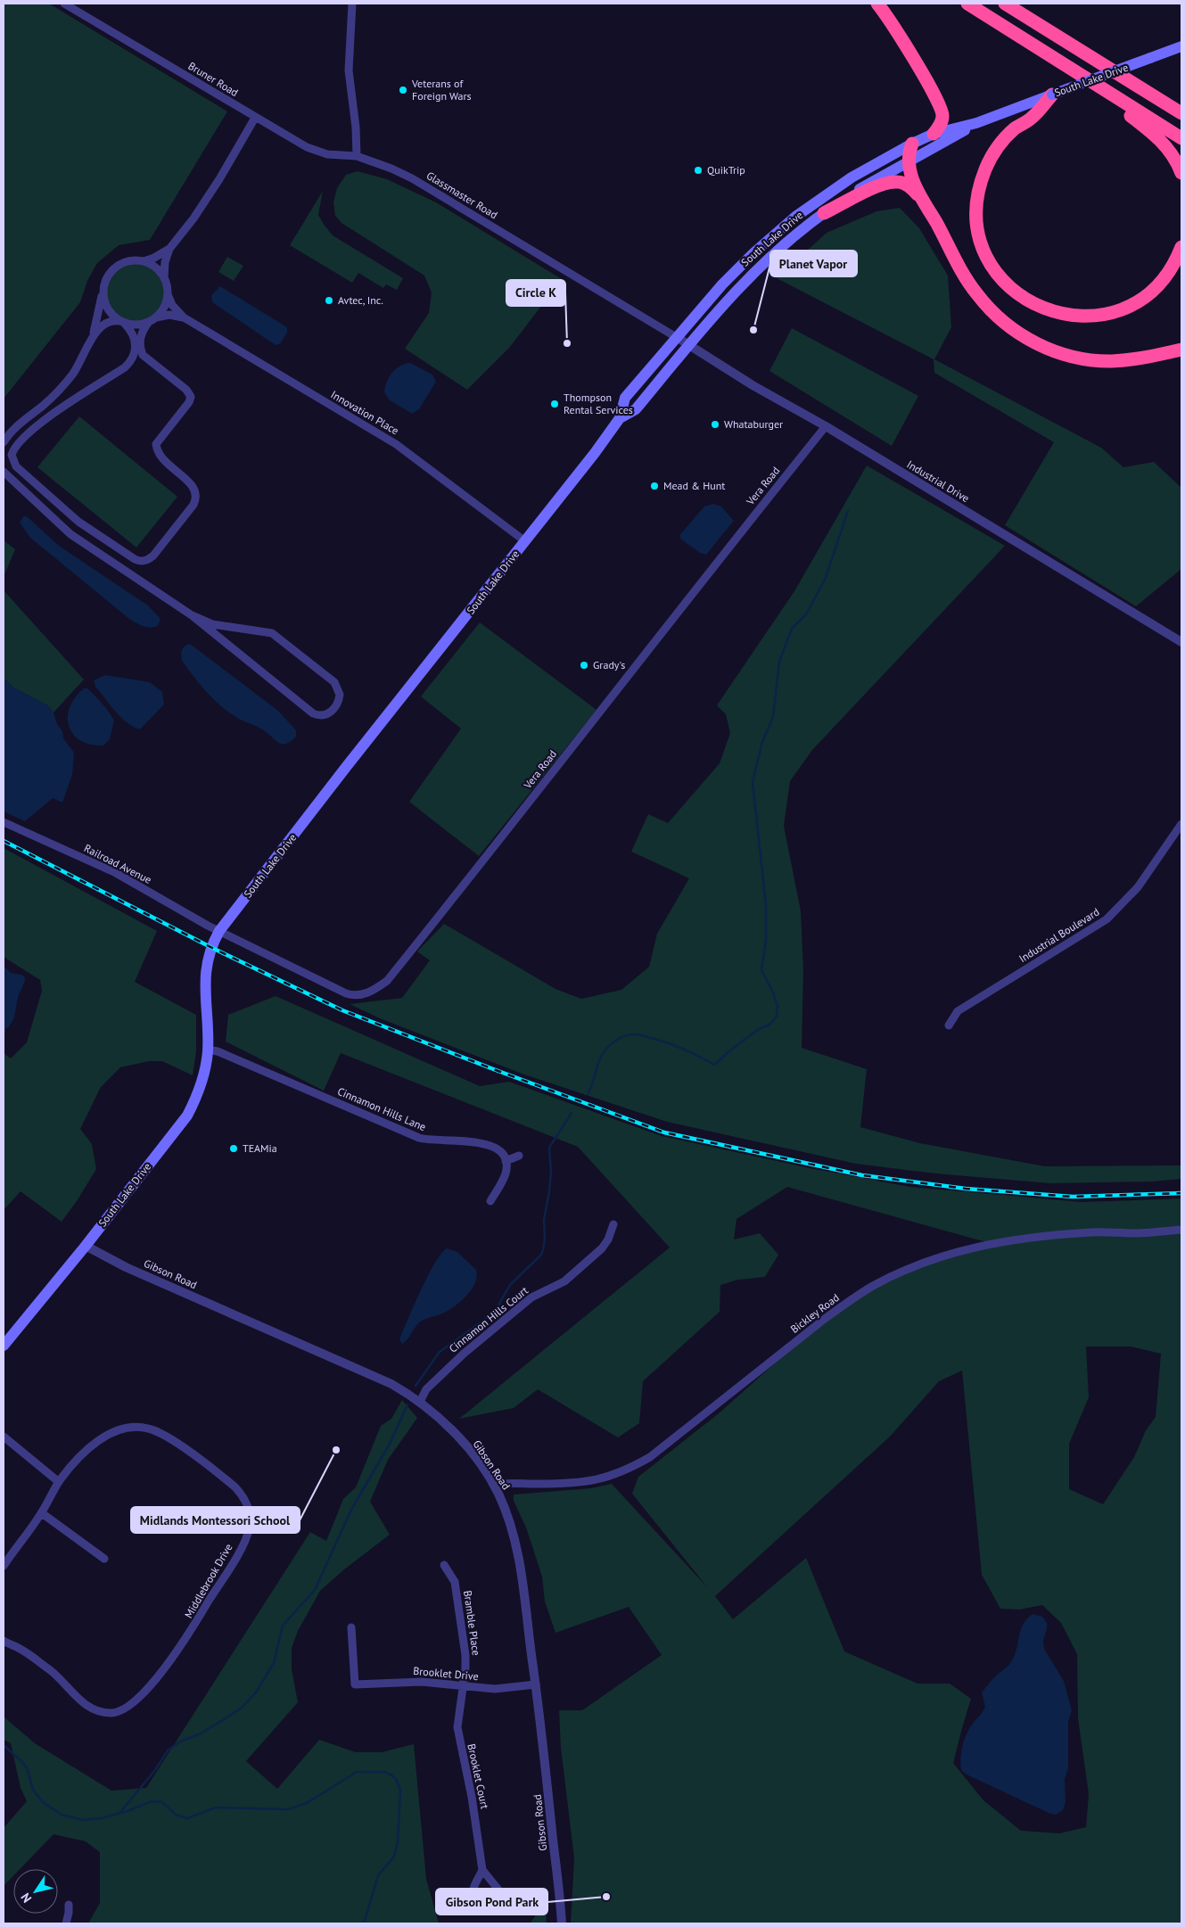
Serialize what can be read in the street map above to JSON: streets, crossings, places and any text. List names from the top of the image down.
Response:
{
  "streets": {
    "main road": ["South Lake Drive"],
    "street": [
      "Bruner Road",
      "Glassmaster Road",
      "Innovation Place",
      "Industrial Drive",
      "Vera Road",
      "Railroad Avenue",
      "Industrial Boulevard",
      "Cinnamon Hills Lane",
      "Gibson Road",
      "Bickley Road",
      "Cinnamon Hills Court",
      "Middlebrook Drive",
      "Bramble Place",
      "Brooklet Drive",
      "Brooklet Court"
    ]
  },
  "crossings": [
    ["Bruner Road", "Glassmaster Road"],
    ["South Lake Drive", "Glassmaster Road"],
    ["South Lake Drive", "Innovation Place"],
    ["South Lake Drive", "Industrial Drive"],
    ["South Lake Drive", "Vera Road"],
    ["South Lake Drive", "Railroad Avenue"],
    ["South Lake Drive", "Cinnamon Hills Lane"],
    ["South Lake Drive", "Gibson Road"],
    ["Glassmaster Road", "Industrial Drive"],
    ["Industrial Drive", "Vera Road"],
    ["Vera Road", "Railroad Avenue"],
    ["Gibson Road", "Bickley Road"],
    ["Gibson Road", "Cinnamon Hills Court"],
    ["Gibson Road", "Brooklet Drive"],
    ["Bramble Place", "Brooklet Drive"],
    ["Bramble Place", "Brooklet Court"],
    ["Brooklet Drive", "Brooklet Court"]
  ],
  "places": [
    "Veterans of Foreign Wars",
    "QuikTrip",
    "Avtec, Inc.",
    "Planet Vapor",
    "Circle K",
    "Thompson Rental Services",
    "Whataburger",
    "Mead & Hunt",
    "Grady's",
    "TEAMia",
    "Midlands Montessori School",
    "Gibson Pond Park"
  ],
  "north": "bottom left"
}
